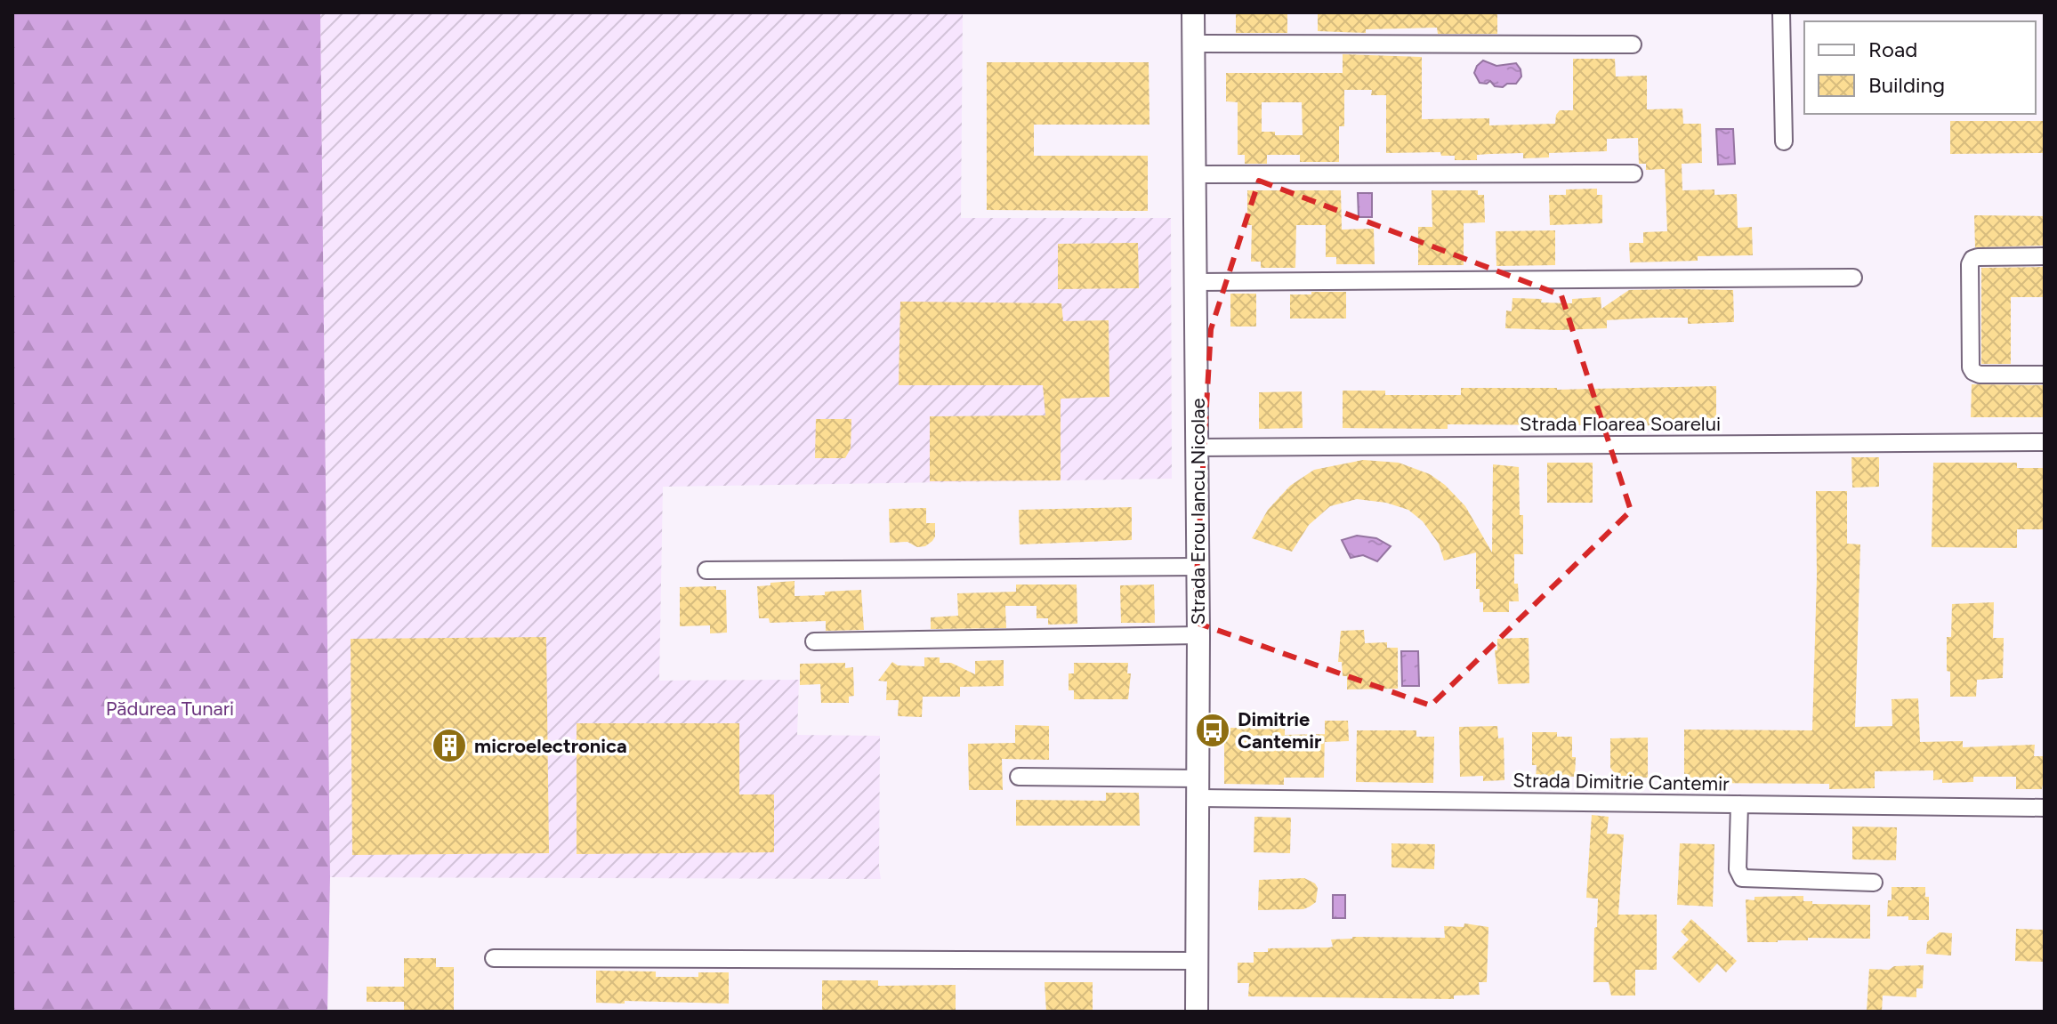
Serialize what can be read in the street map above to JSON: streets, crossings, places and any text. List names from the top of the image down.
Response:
{
  "streets": {
    "street": ["Strada Floarea Soarelui", "Strada Erou Iancu Nicolae", "Strada Dimitrie Cantemir"]
  },
  "crossings": [
    ["Strada Floarea Soarelui", "Strada Erou Iancu Nicolae"],
    ["Strada Erou Iancu Nicolae", "Strada Dimitrie Cantemir"]
  ],
  "parks": ["Pădurea Tunari"],
  "places": {
    "bus stop": ["Dimitrie Cantemir"],
    "building": ["microelectronica"]
  },
  "legend": ["Road", "Building"]
}
